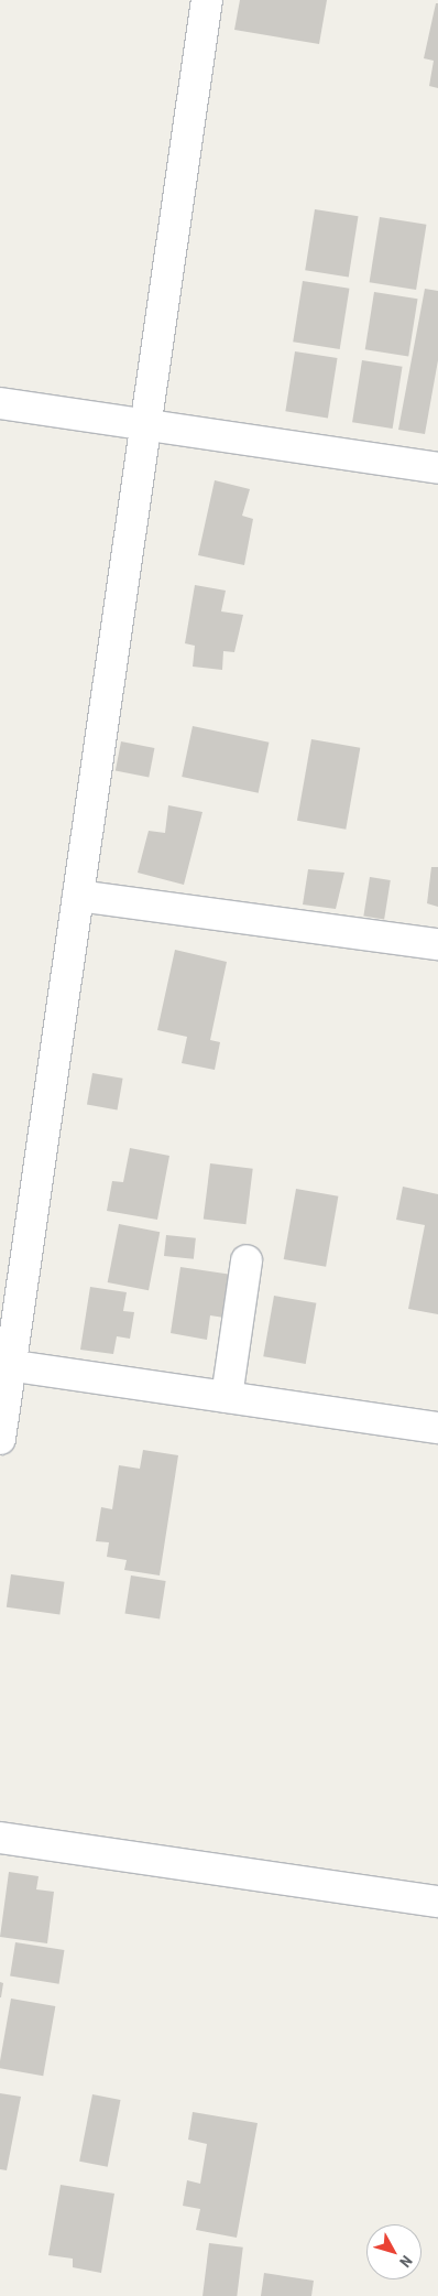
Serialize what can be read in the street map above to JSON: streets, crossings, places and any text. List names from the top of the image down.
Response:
{
  "north": "bottom right"
}
